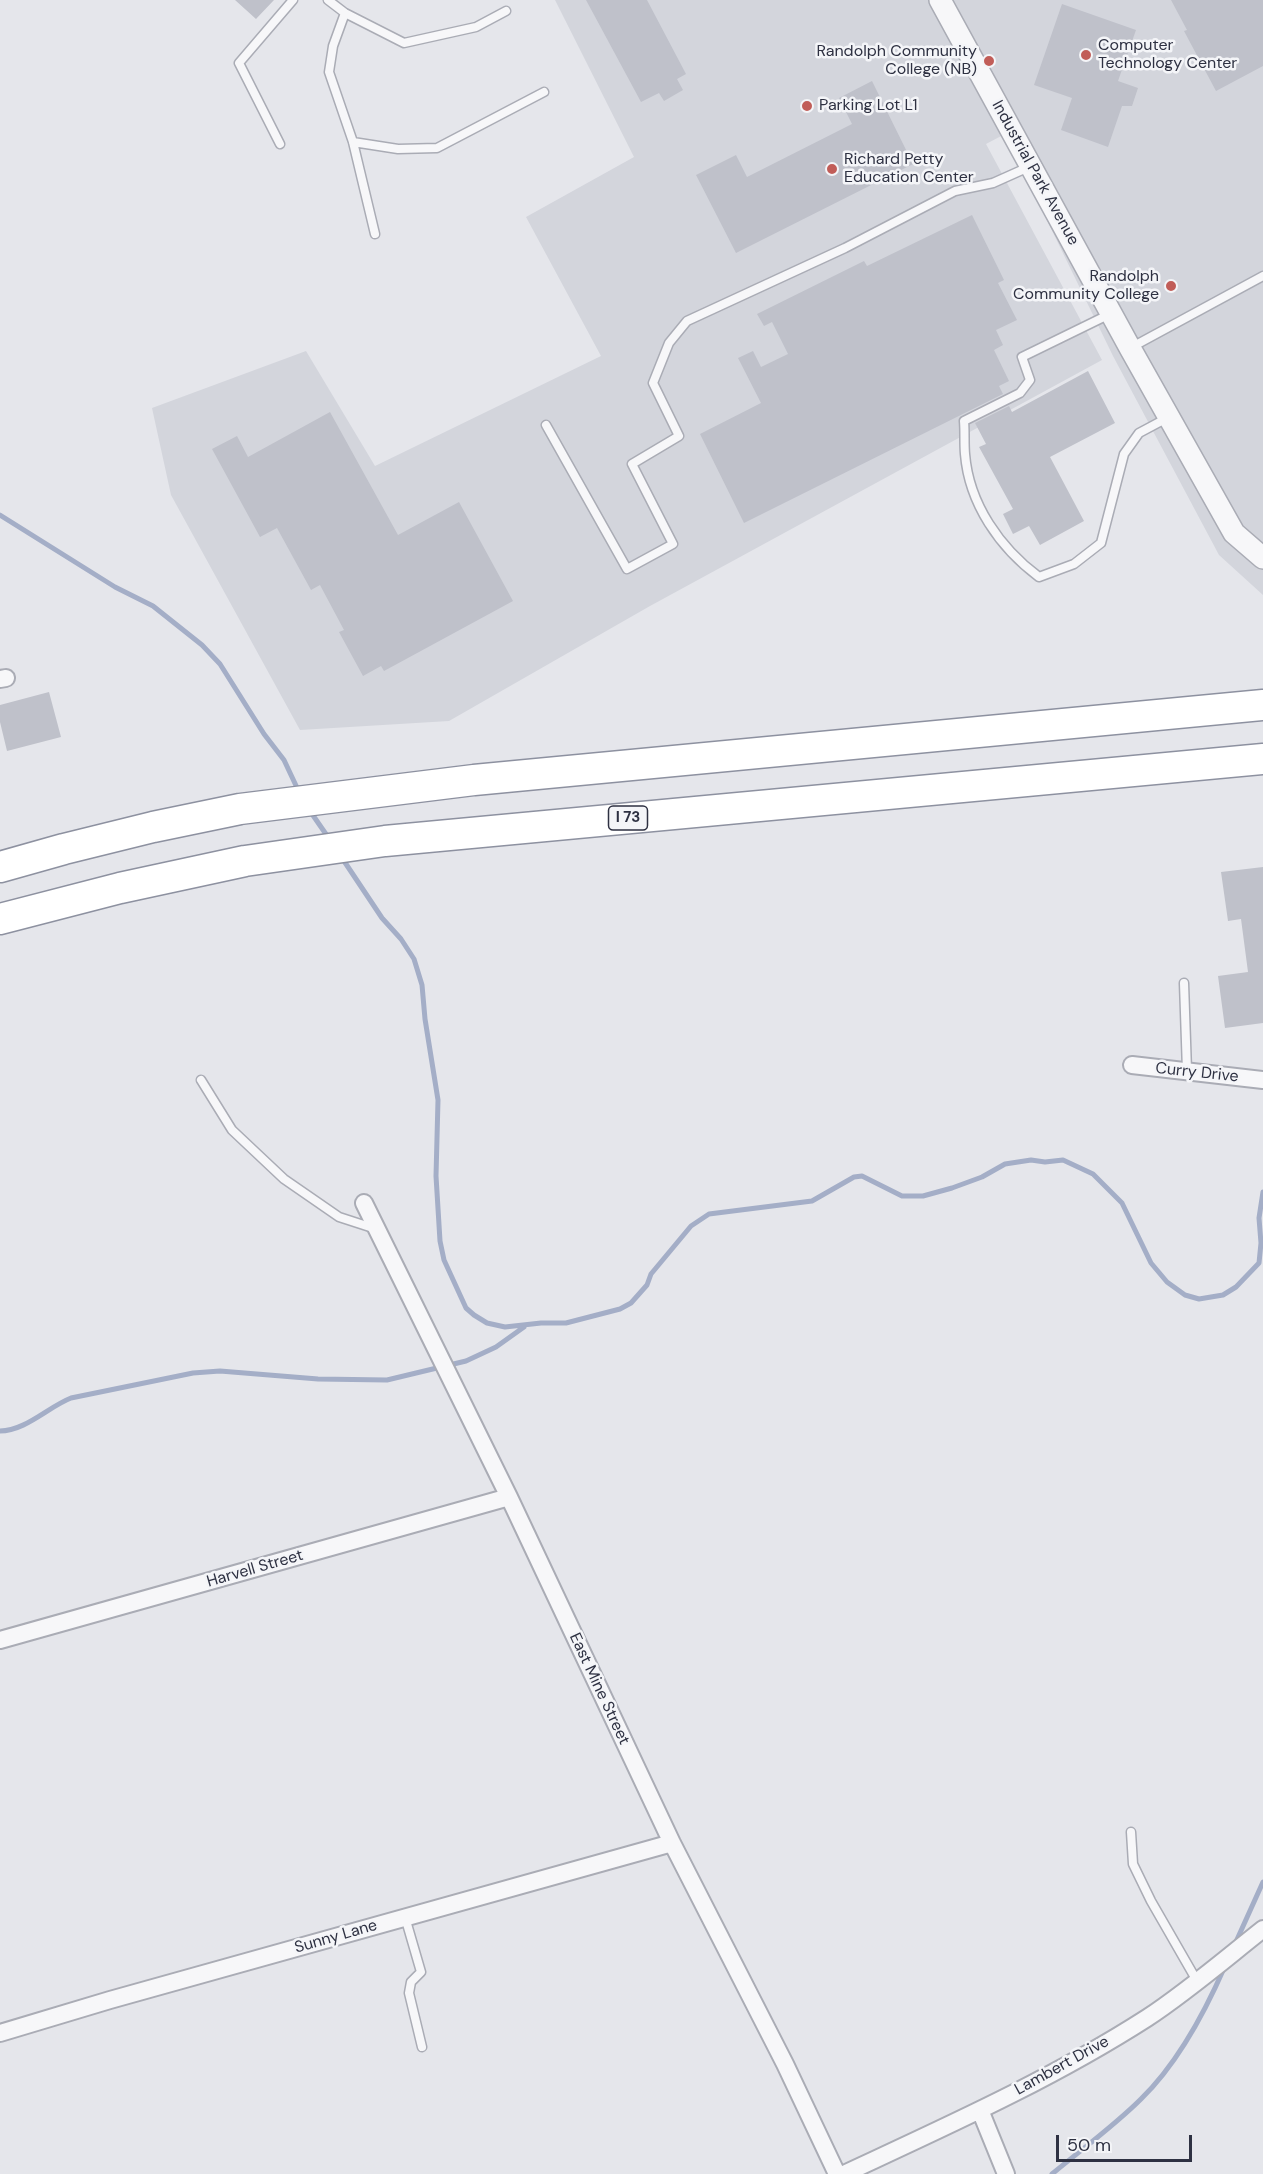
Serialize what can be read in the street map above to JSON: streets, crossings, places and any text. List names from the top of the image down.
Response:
{
  "streets": {
    "highway": ["I 73"],
    "street": [
      "Industrial Park Avenue",
      "Curry Drive",
      "Harvell Street",
      "East Mine Street",
      "Sunny Lane",
      "Lambert Drive"
    ]
  },
  "crossings": [
    ["Harvell Street", "East Mine Street"],
    ["East Mine Street", "Sunny Lane"]
  ],
  "places": [
    "Computer Technology Center",
    "Randolph Community College (NB)",
    "Parking Lot L1",
    "Richard Petty Education Center",
    "Randolph Community College"
  ],
  "scale_bar": "50 m"
}
